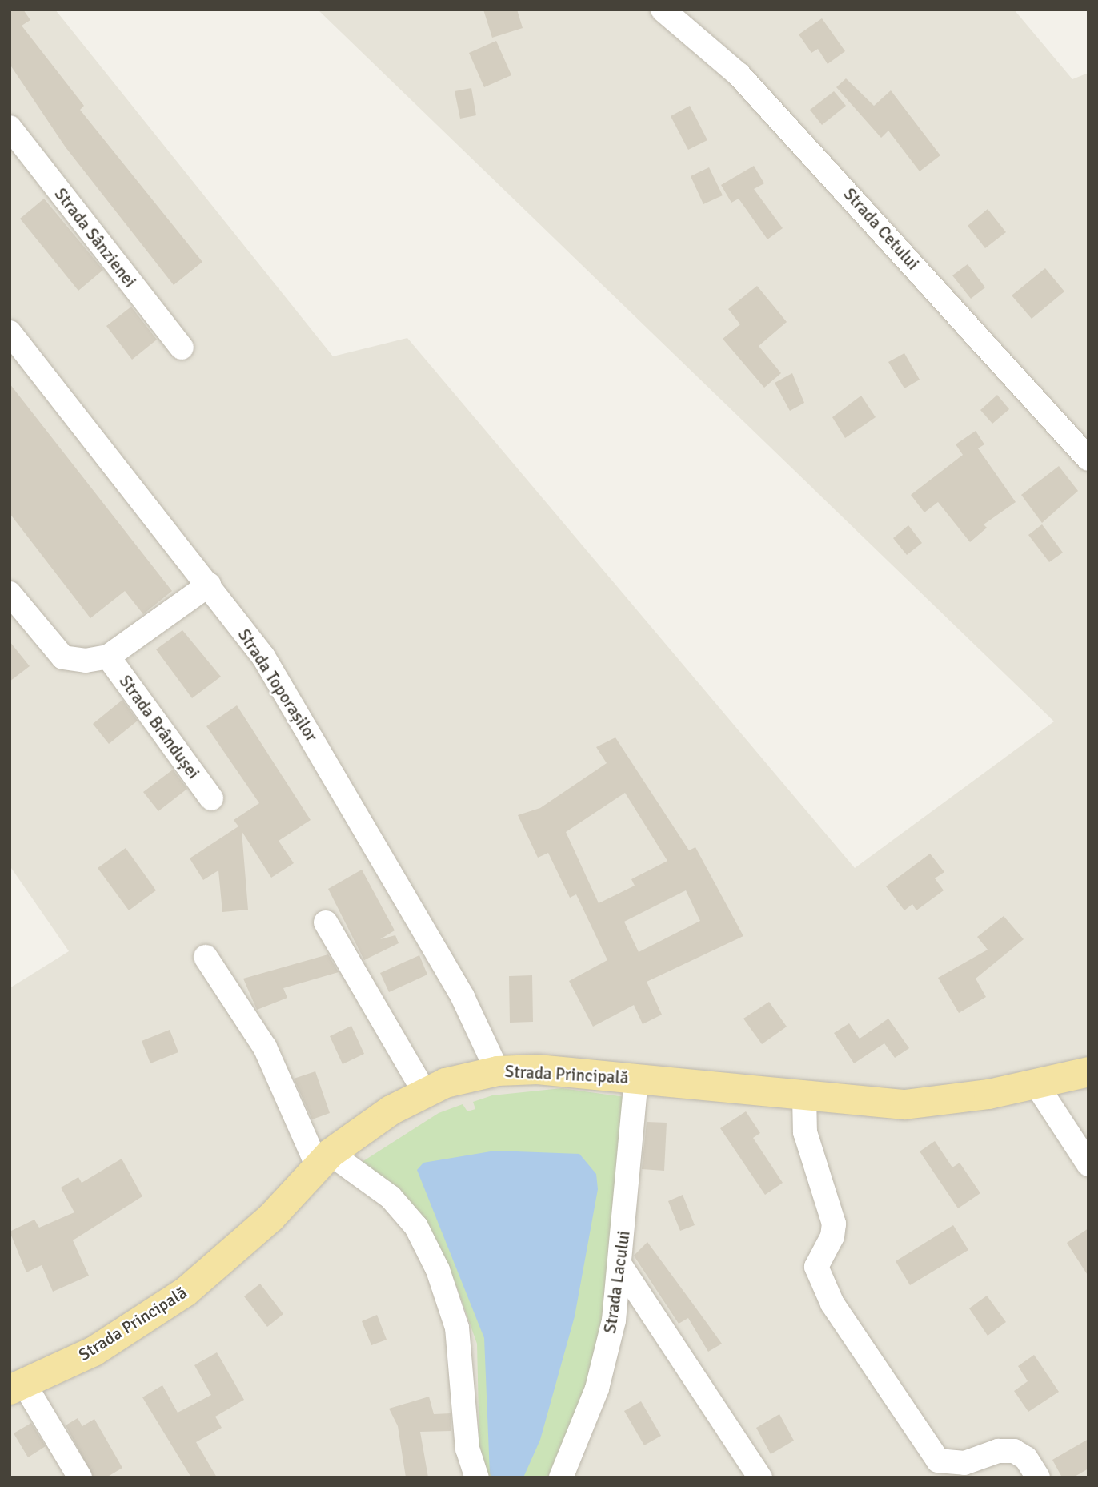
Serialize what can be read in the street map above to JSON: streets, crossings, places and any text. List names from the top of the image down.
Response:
{
  "streets": {
    "main road": ["Strada Principală"],
    "street": [
      "Strada Cetului",
      "Strada Sânzienei",
      "Strada Toporașilor",
      "Strada Brândușei",
      "Strada Lacului"
    ]
  },
  "crossings": [
    ["Strada Toporașilor", "Strada Principală"],
    ["Strada Principală", "Strada Lacului"]
  ]
}
